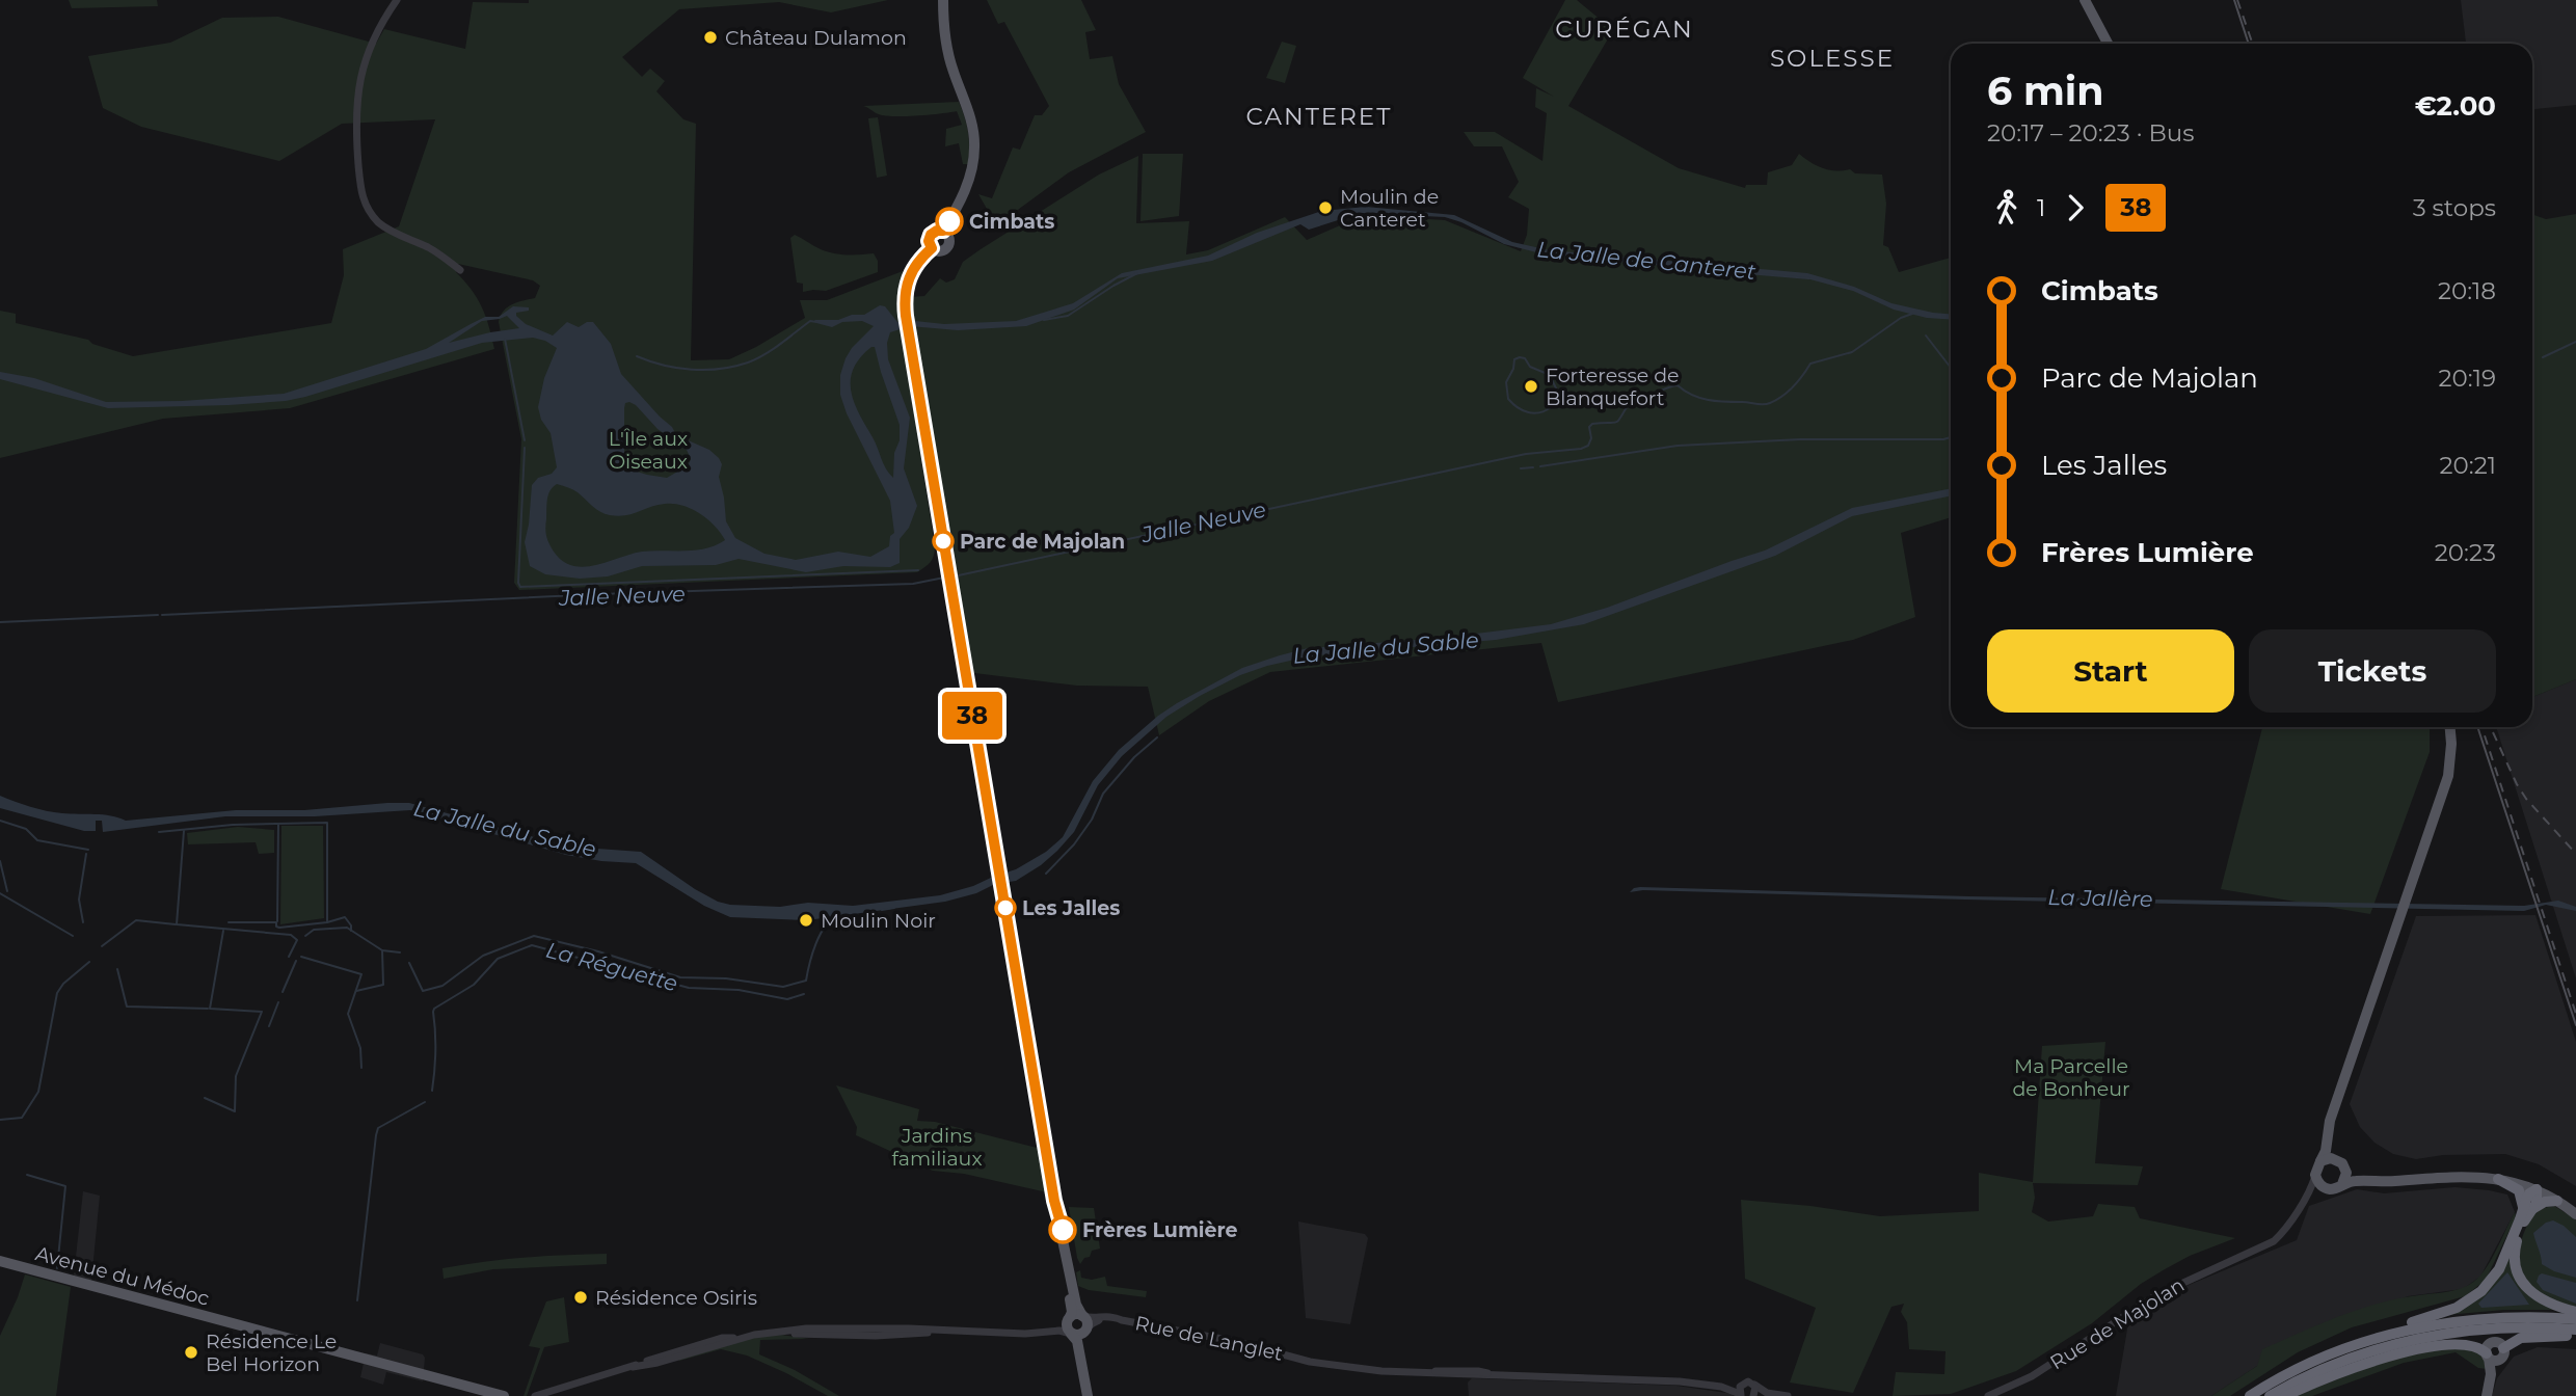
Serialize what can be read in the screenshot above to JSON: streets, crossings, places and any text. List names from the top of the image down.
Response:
{
  "streets": {
    "main road": ["Avenue du Médoc"],
    "street": ["Rue de Majolan", "Rue de Langlet"]
  },
  "districts": ["CURÉGAN", "SOLESSE", "CANTERET"],
  "water": [
    "La Jalle de Canteret",
    "Jalle Neuve",
    "La Jalle du Sable",
    "La Jallère",
    "La Réguette"
  ],
  "parks": ["L'Île aux Oiseaux", "Ma Parcelle de Bonheur", "Jardins familiaux"],
  "places": [
    "Château Dulamon",
    "Moulin de Canteret",
    "Cimbats",
    "Forteresse de Blanquefort",
    "Parc de Majolan",
    "Les Jalles",
    "Moulin Noir",
    "Frères Lumière",
    "Résidence Osiris",
    "Résidence Le Bel Horizon"
  ],
  "lines": ["bus line 38"],
  "page": {
    "on_map": "38",
    "heading": ["6 min", "20:17 – 20:23 · Bus", "€2.00"],
    "legs": ["1", "38", "3 stops"],
    "list": [
      {
        "name": "Cimbats",
        "value": "20:18"
      },
      {
        "name": "Parc de Majolan",
        "value": "20:19"
      },
      {
        "name": "Les Jalles",
        "value": "20:21"
      },
      {
        "name": "Frères Lumière",
        "value": "20:23"
      }
    ],
    "buttons": ["Start", "Tickets"]
  }
}
